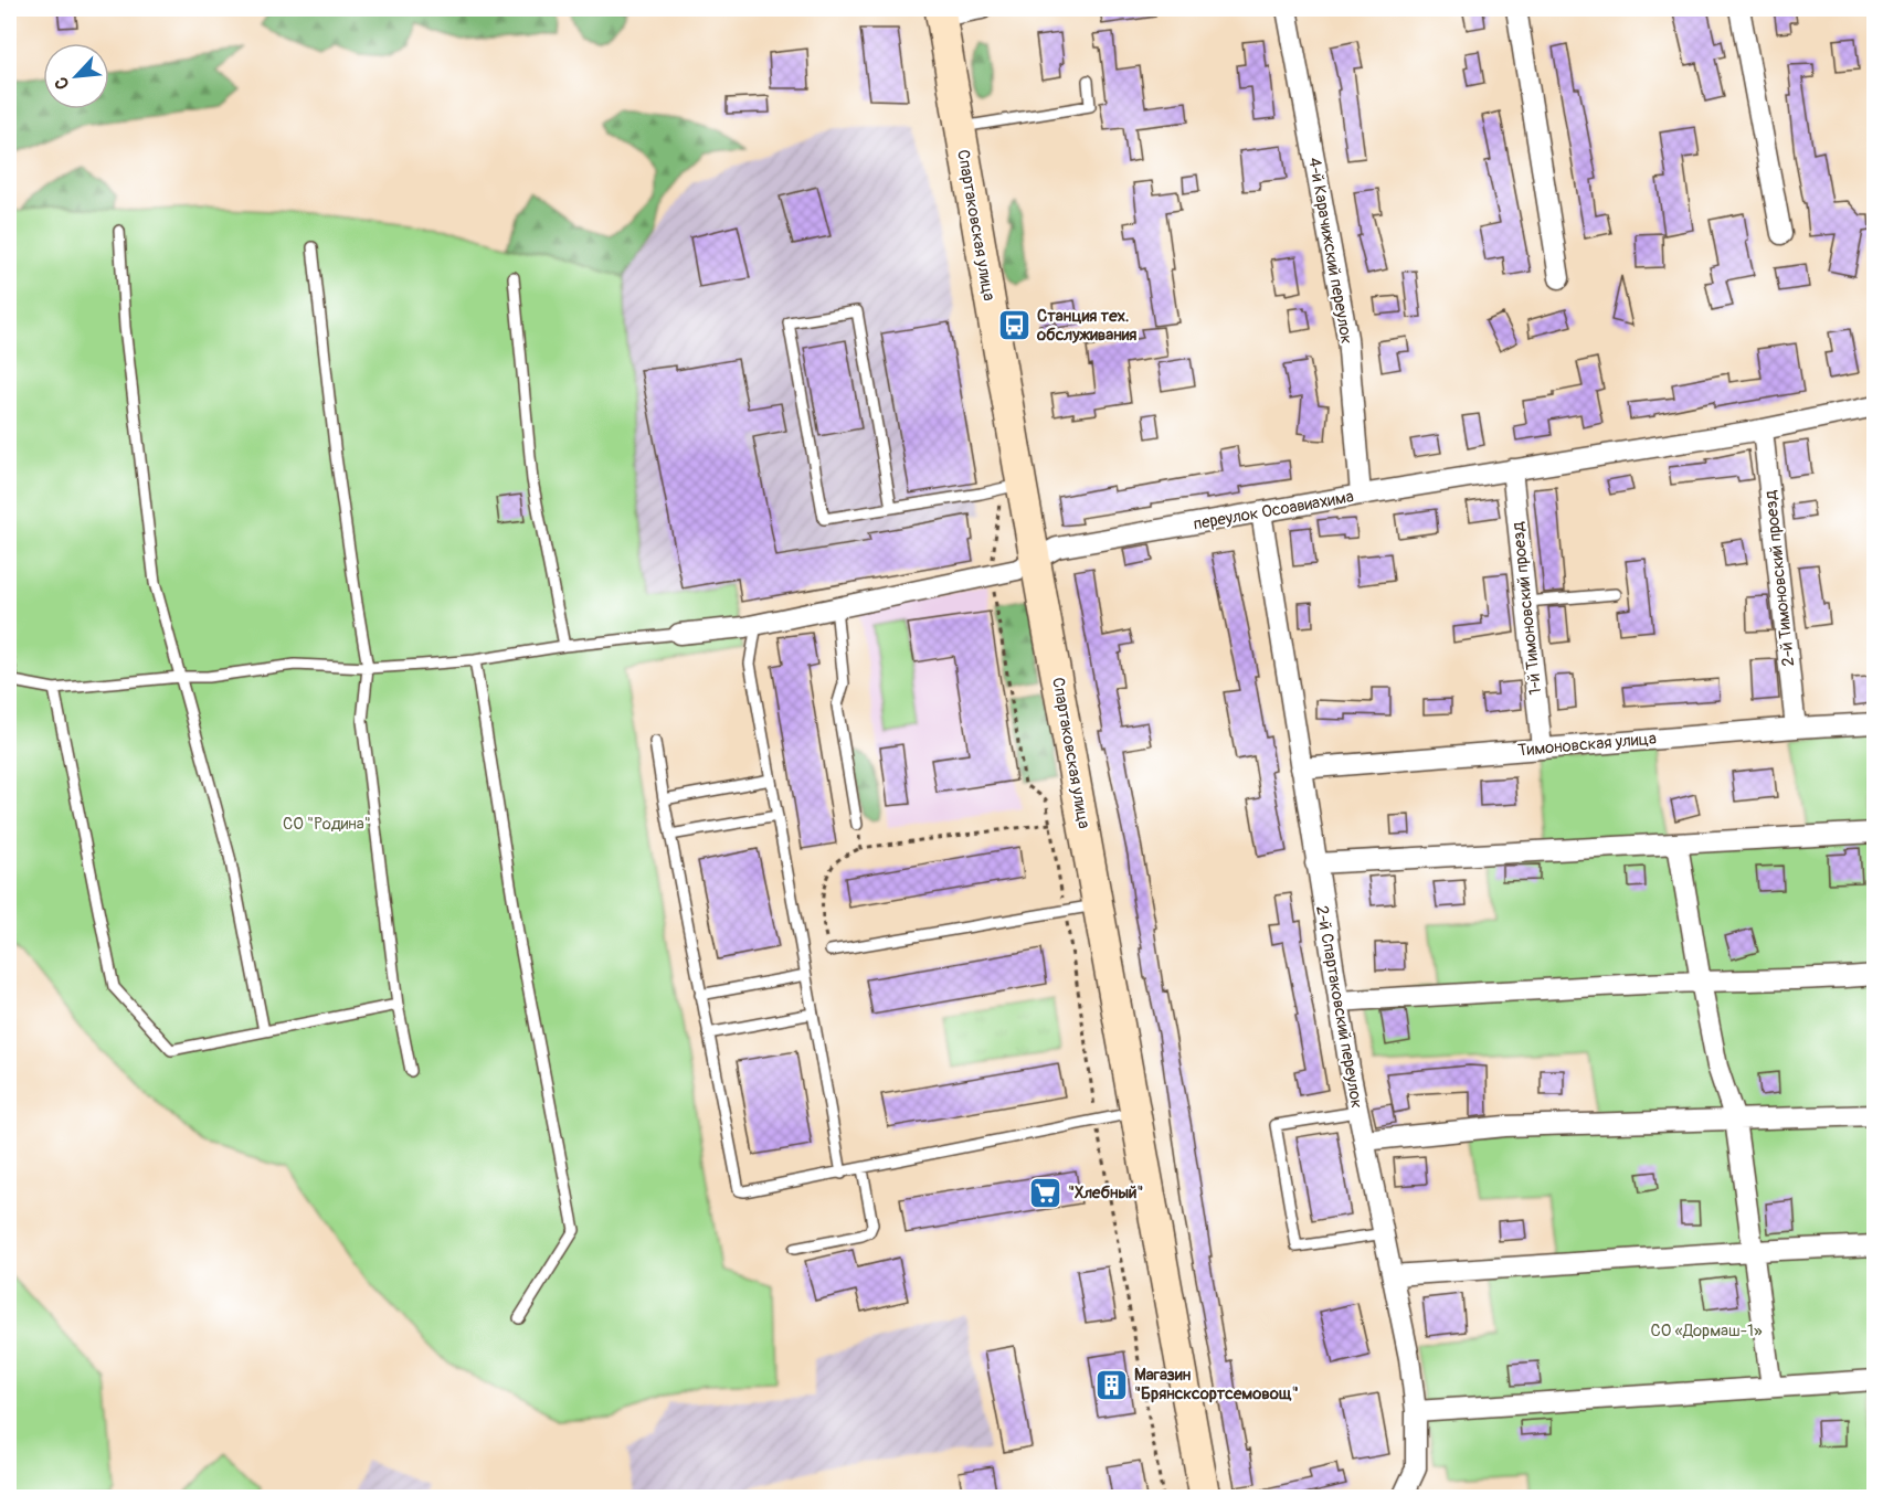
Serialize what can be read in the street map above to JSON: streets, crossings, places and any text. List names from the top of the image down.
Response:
{
  "streets": {
    "street": [
      "Спартаковская улица",
      "4-й Карачижский переулок",
      "переулок Осоавиахима",
      "2-й Тимоновский проезд",
      "1-й Тимоновский проезд",
      "Тимоновская улица",
      "2-й Спартаковский переулок"
    ]
  },
  "crossings": [
    ["Спартаковская улица", "переулок Осоавиахима"],
    ["4-й Карачижский переулок", "переулок Осоавиахима"],
    ["переулок Осоавиахима", "2-й Тимоновский проезд"],
    ["переулок Осоавиахима", "1-й Тимоновский проезд"],
    ["переулок Осоавиахима", "2-й Спартаковский переулок"],
    ["2-й Тимоновский проезд", "Тимоновская улица"],
    ["1-й Тимоновский проезд", "Тимоновская улица"],
    ["Тимоновская улица", "2-й Спартаковский переулок"]
  ],
  "parks": ["СО \"Родина\"", "СО «Дормаш-1»"],
  "places": {
    "bus stop": ["Станция тех. обслуживания"],
    "supermarket": ["\"Хлебный\""],
    "building": ["Магазин \"Брянсксортсемовощ\""]
  },
  "north": "bottom left"
}
